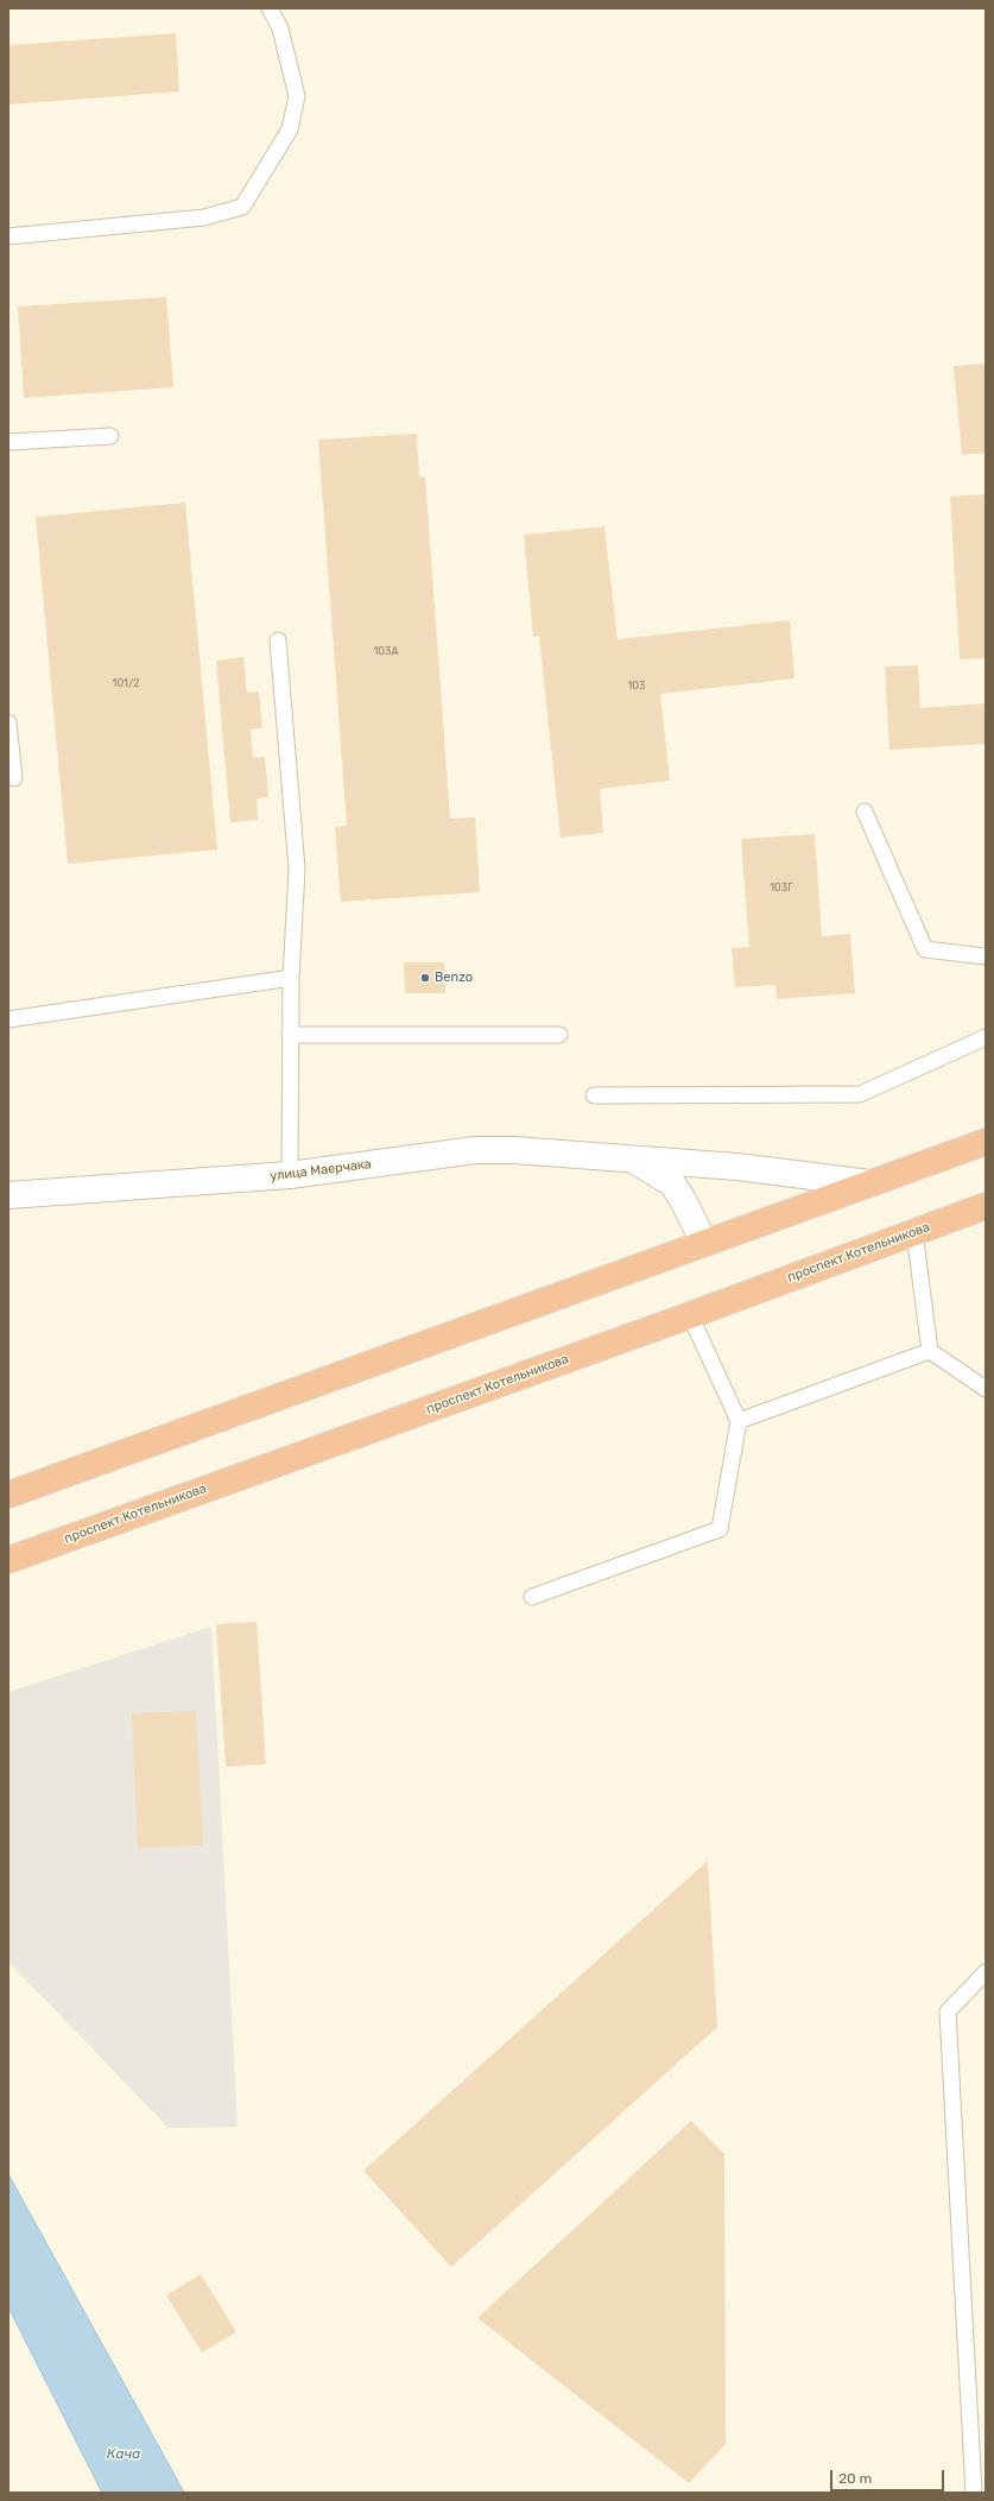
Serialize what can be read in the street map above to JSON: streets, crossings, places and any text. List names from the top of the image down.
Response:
{
  "streets": {
    "highway": ["проспект Котельникова"],
    "street": ["улица Маерчака"]
  },
  "water": ["Кача"],
  "places": ["Benzo"],
  "house_numbers": [
    "103А",
    "101/2",
    "103",
    "103Г"
  ],
  "scale_bar": "20 m"
}
